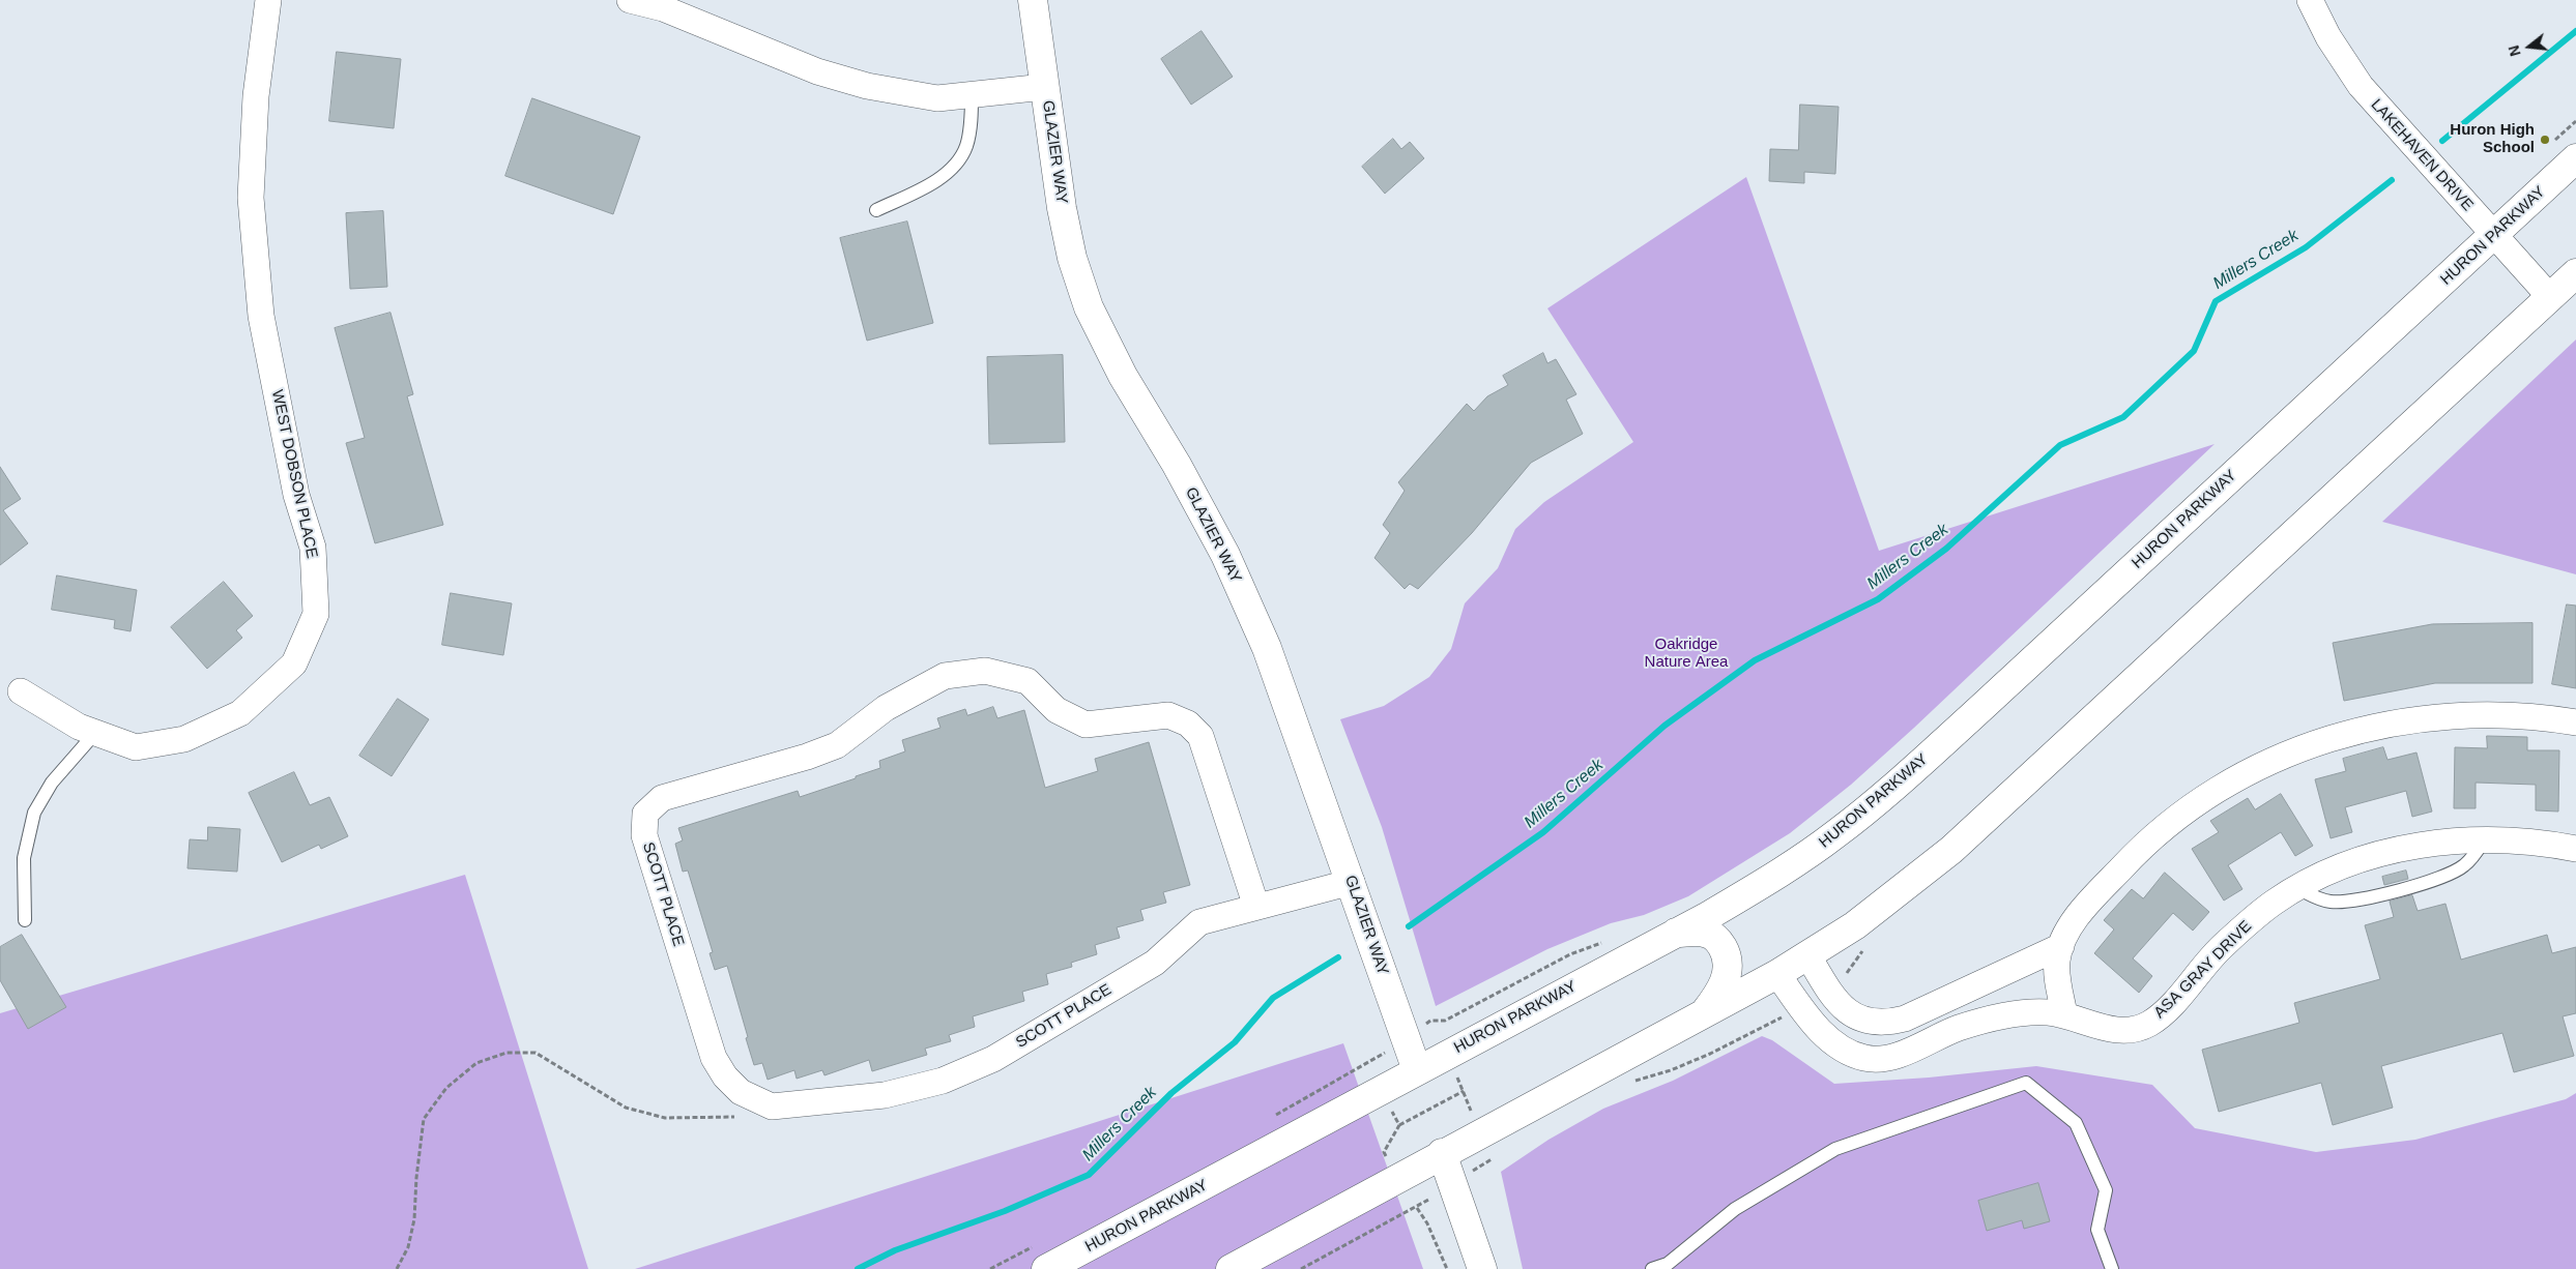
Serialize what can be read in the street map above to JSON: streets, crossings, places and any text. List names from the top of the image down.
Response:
{
  "streets": {
    "main road": ["GLAZIER WAY", "HURON PARKWAY"],
    "street": [
      "LAKEHAVEN DRIVE",
      "WEST DOBSON PLACE",
      "SCOTT PLACE",
      "ASA GRAY DRIVE"
    ]
  },
  "crossings": [
    ["GLAZIER WAY", "HURON PARKWAY"],
    ["GLAZIER WAY", "SCOTT PLACE"],
    ["LAKEHAVEN DRIVE", "HURON PARKWAY"]
  ],
  "water": ["Millers Creek"],
  "parks": ["Oakridge Nature Area"],
  "places": ["Huron High School"],
  "north": "left"
}
